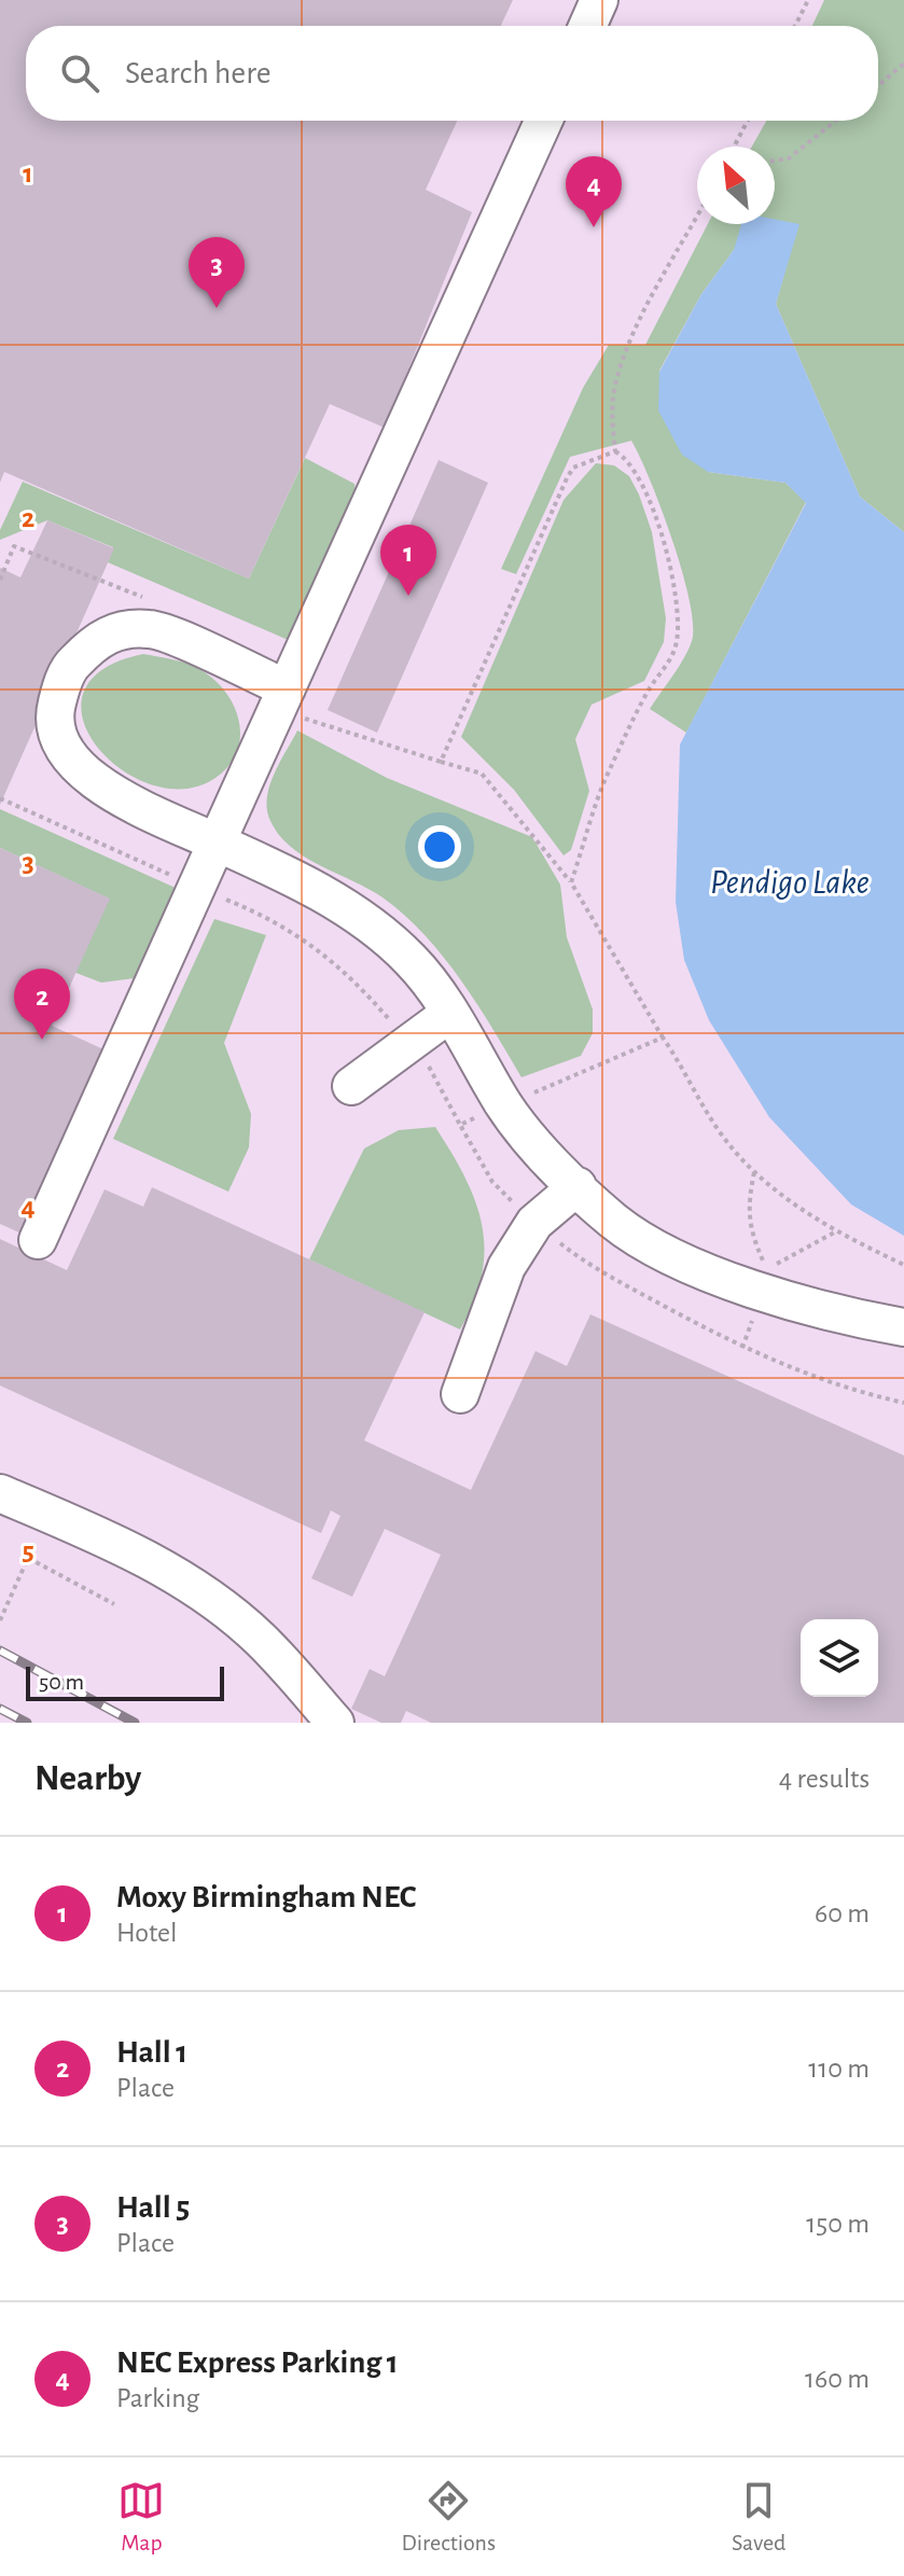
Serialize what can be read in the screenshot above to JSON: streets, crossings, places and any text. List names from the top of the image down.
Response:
{
  "water": ["Pendigo Lake"],
  "scale_bar": "50 m",
  "north": "top left",
  "page": {
    "search": "Search here",
    "pins": [
      "4",
      "3",
      "1",
      "2"
    ],
    "scale": "50 m",
    "heading": ["Nearby", "4 results"],
    "list": [
      {
        "mark": "1",
        "name": "Moxy Birmingham NEC",
        "note": "Hotel",
        "value": "60 m"
      },
      {
        "mark": "2",
        "name": "Hall 1",
        "note": "Place",
        "value": "110 m"
      },
      {
        "mark": "3",
        "name": "Hall 5",
        "note": "Place",
        "value": "150 m"
      },
      {
        "mark": "4",
        "name": "NEC Express Parking 1",
        "note": "Parking",
        "value": "160 m"
      }
    ],
    "nav": ["Map", "Directions", "Saved"]
  },
  "grid": {
    "rows": [
      "1",
      "2",
      "3",
      "4",
      "5"
    ]
  }
}
